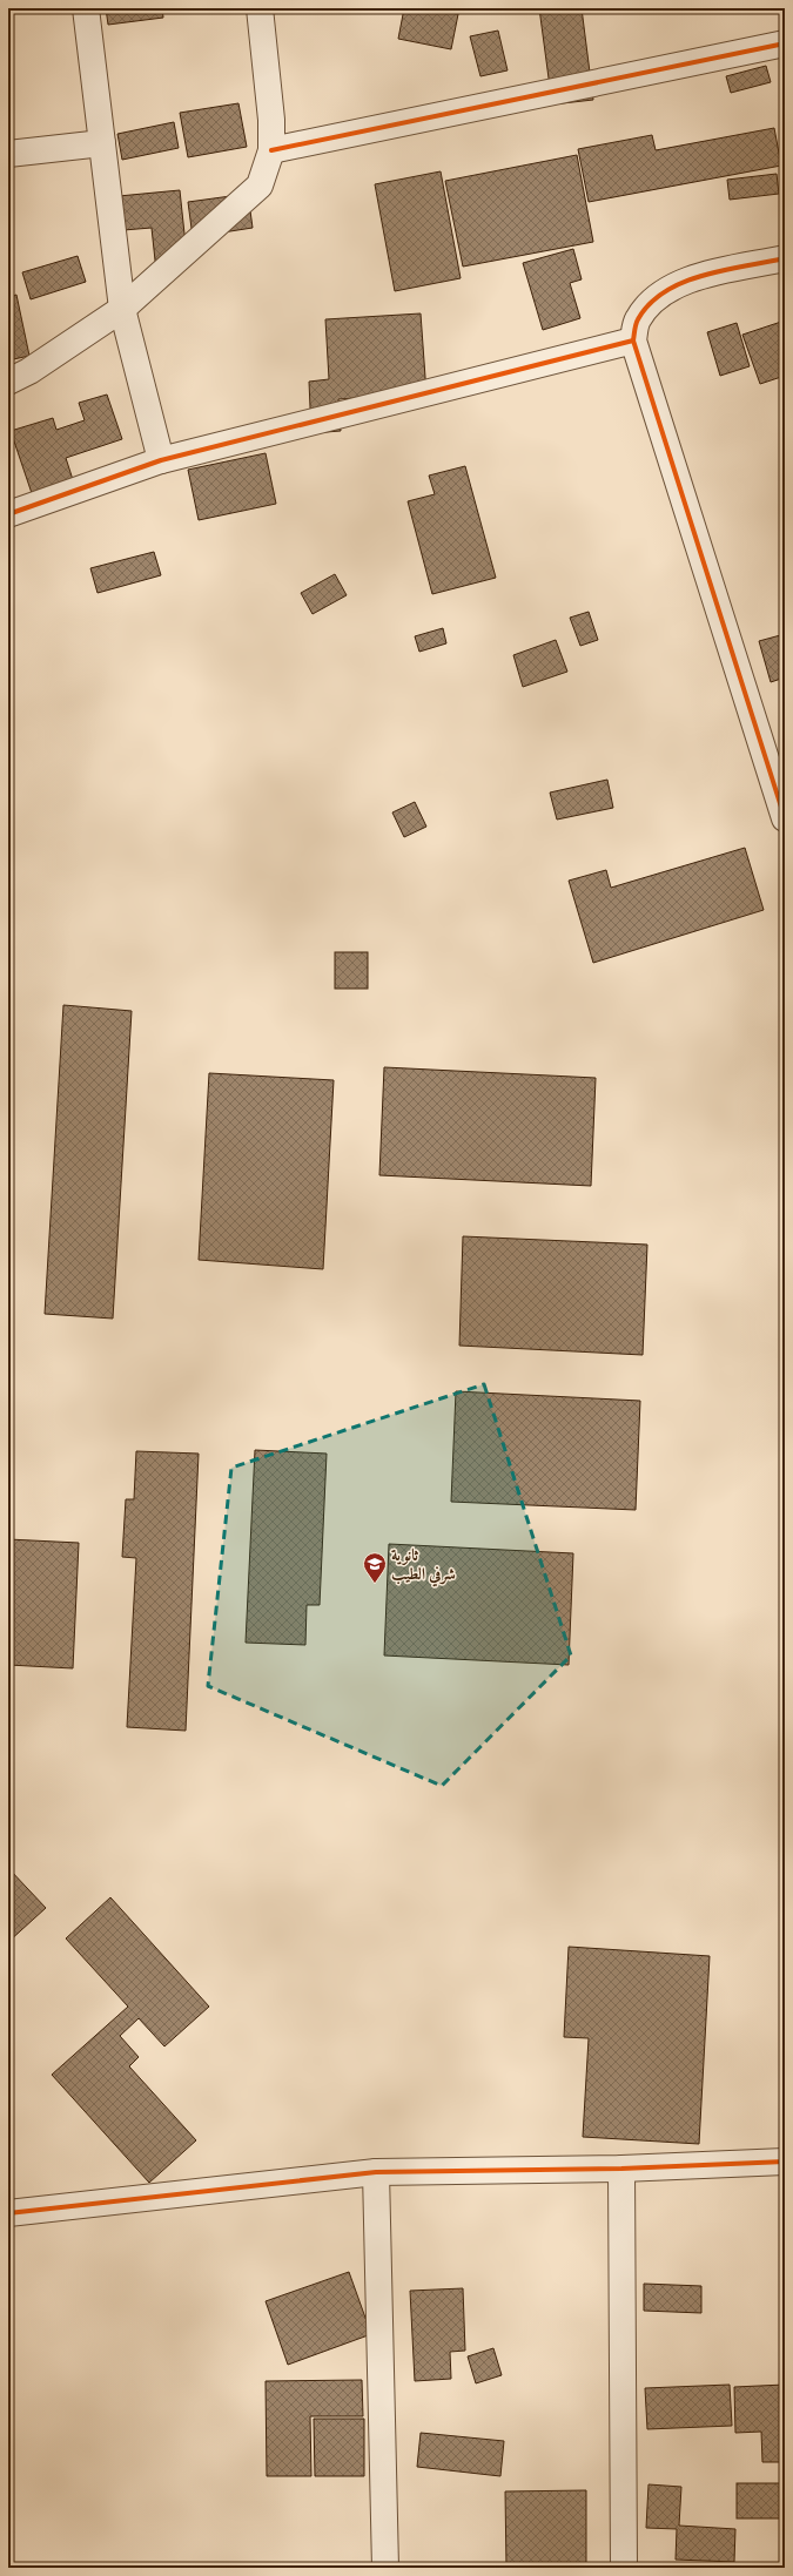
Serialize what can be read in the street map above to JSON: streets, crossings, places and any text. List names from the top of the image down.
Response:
{
  "places": {
    "school or university": ["ثانوية شرفي الطيب"]
  }
}
